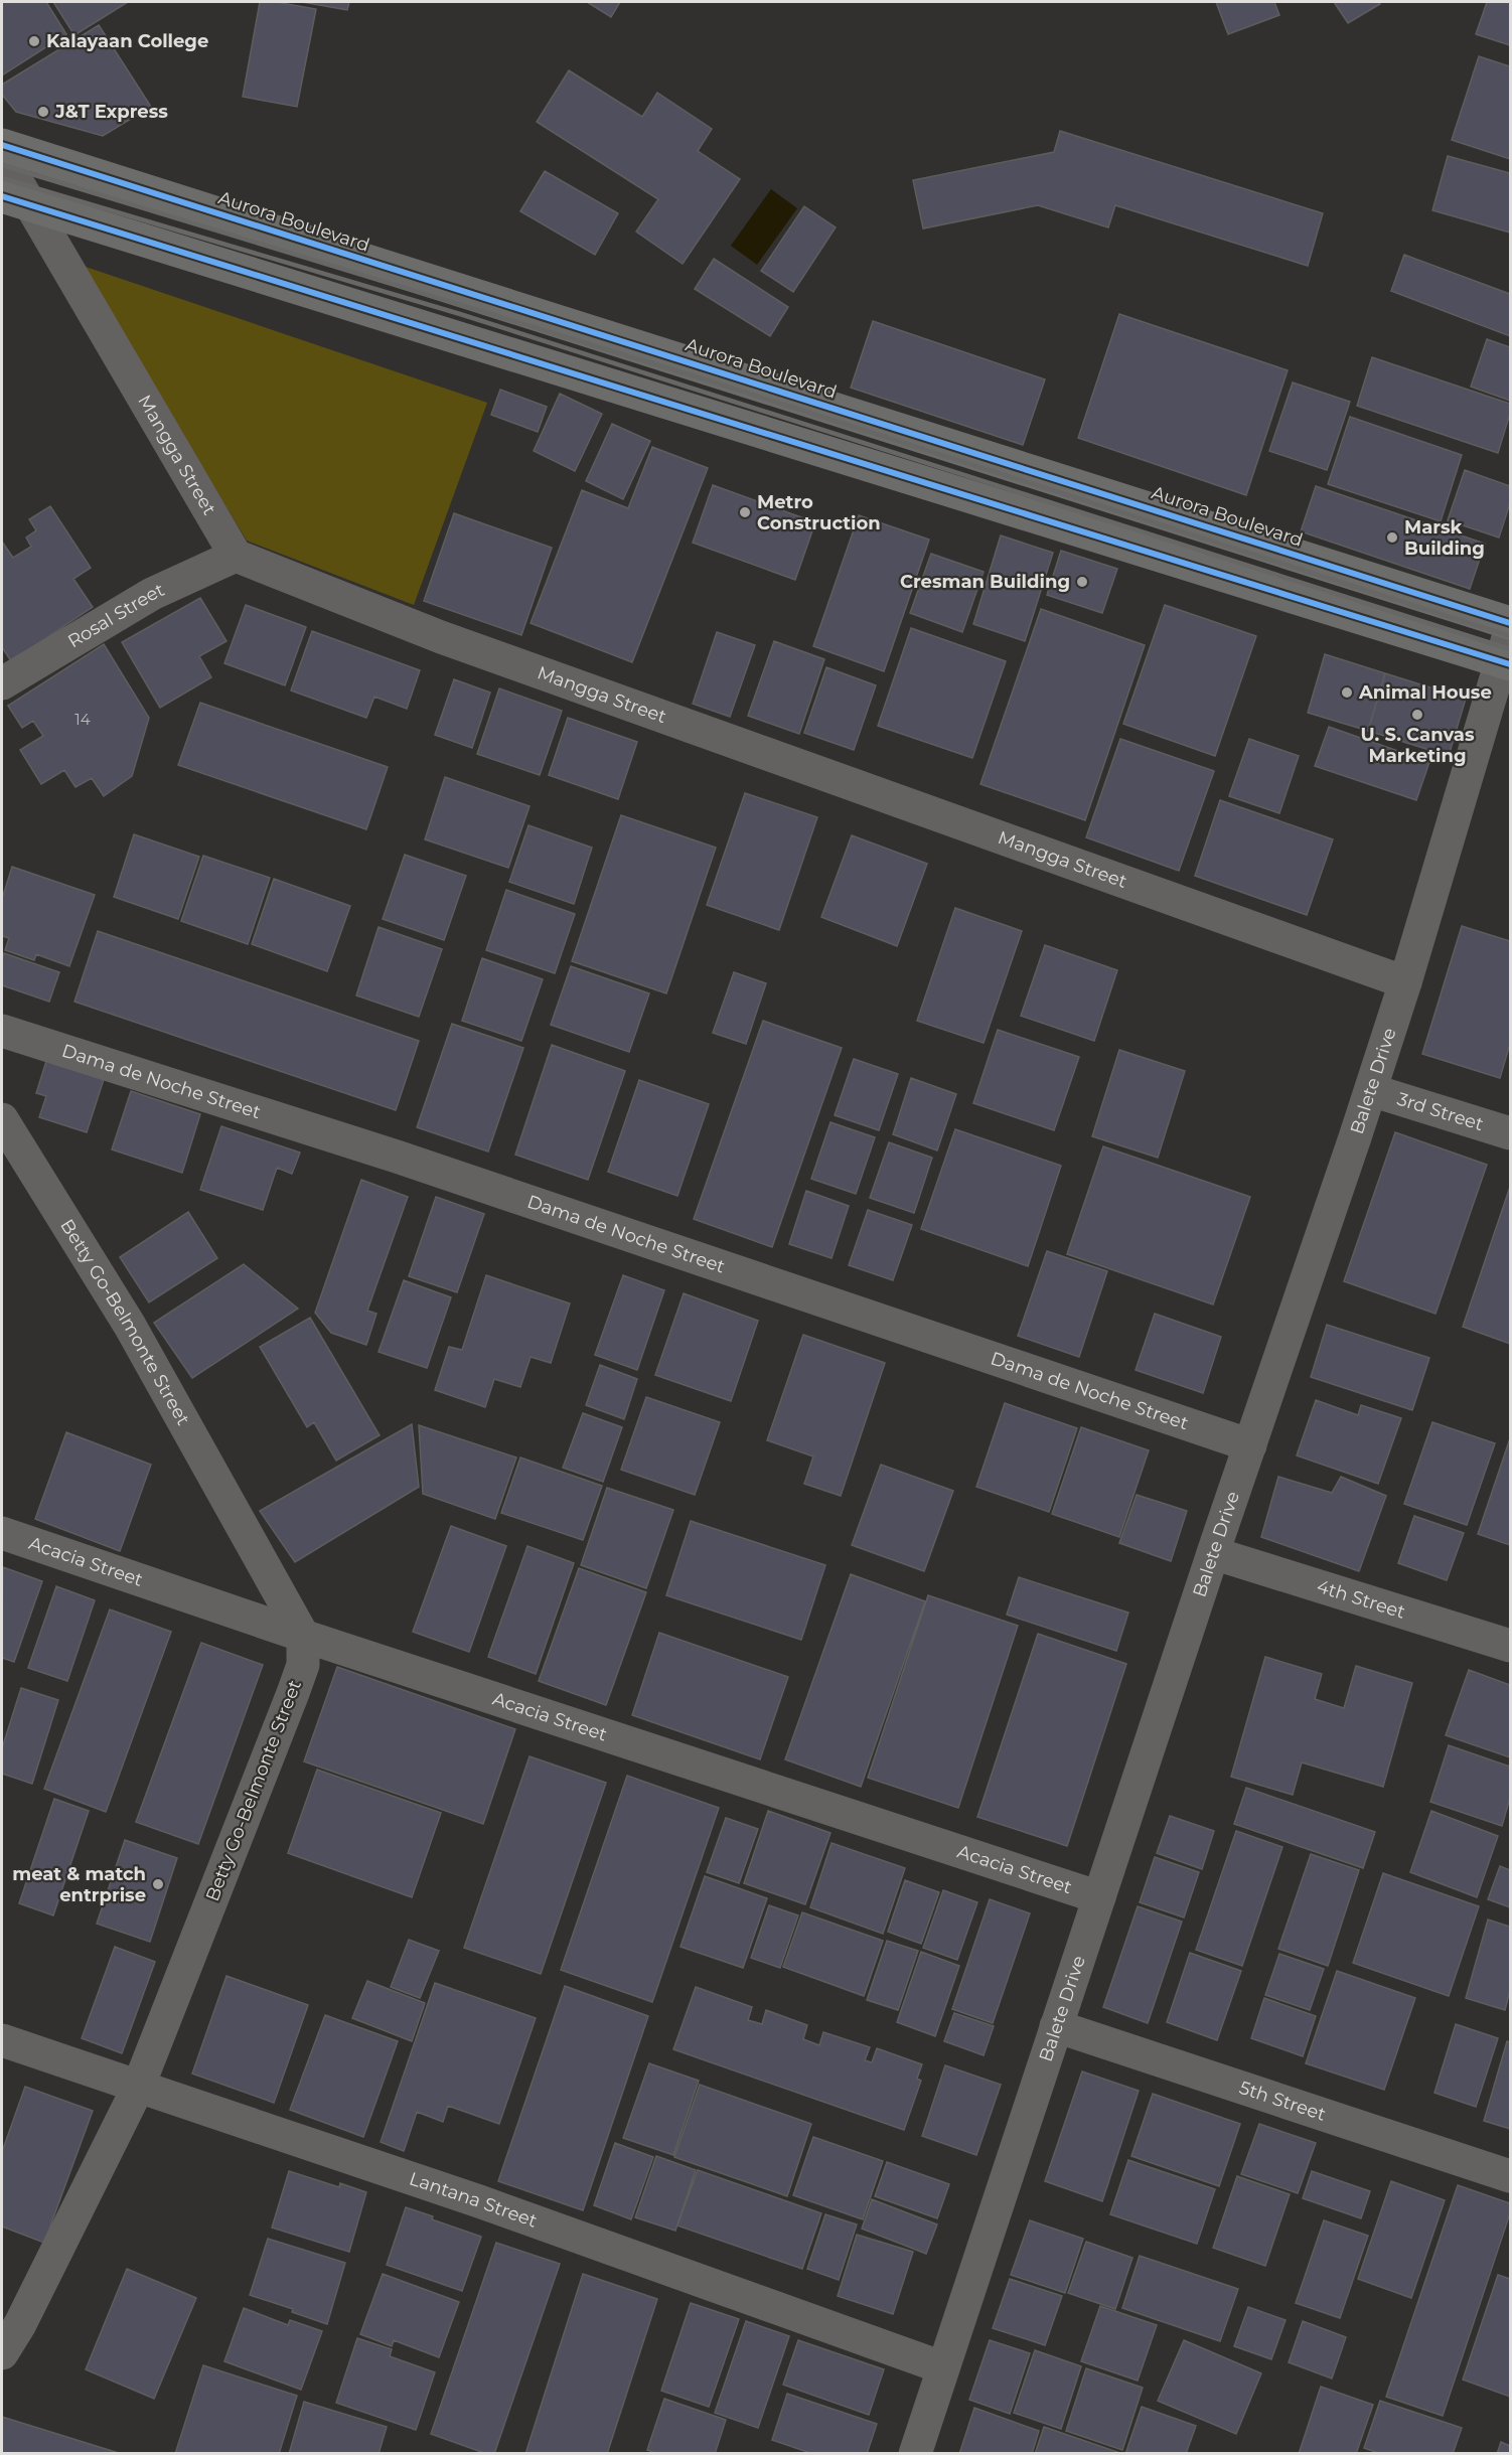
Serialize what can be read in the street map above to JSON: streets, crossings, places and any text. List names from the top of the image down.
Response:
{
  "streets": {
    "main road": ["Aurora Boulevard"],
    "street": [
      "Mangga Street",
      "Rosal Street",
      "Balete Drive",
      "Dama de Noche Street",
      "3rd Street",
      "Betty Go-Belmonte Street",
      "Acacia Street",
      "4th Street",
      "5th Street",
      "Lantana Street"
    ]
  },
  "crossings": [
    ["Mangga Street", "Rosal Street"],
    ["Mangga Street", "Balete Drive"],
    ["Balete Drive", "Dama de Noche Street"],
    ["Balete Drive", "3rd Street"],
    ["Balete Drive", "Acacia Street"],
    ["Balete Drive", "4th Street"],
    ["Balete Drive", "5th Street"],
    ["Balete Drive", "Lantana Street"],
    ["Betty Go-Belmonte Street", "Acacia Street"],
    ["Betty Go-Belmonte Street", "Lantana Street"]
  ],
  "places": [
    "Kalayaan College",
    "J&T Express",
    "Metro Construction",
    "Marsk Building",
    "Cresman Building",
    "Animal House",
    "U. S. Canvas Marketing",
    "meat & match entrprise"
  ],
  "house_numbers": ["14"]
}
